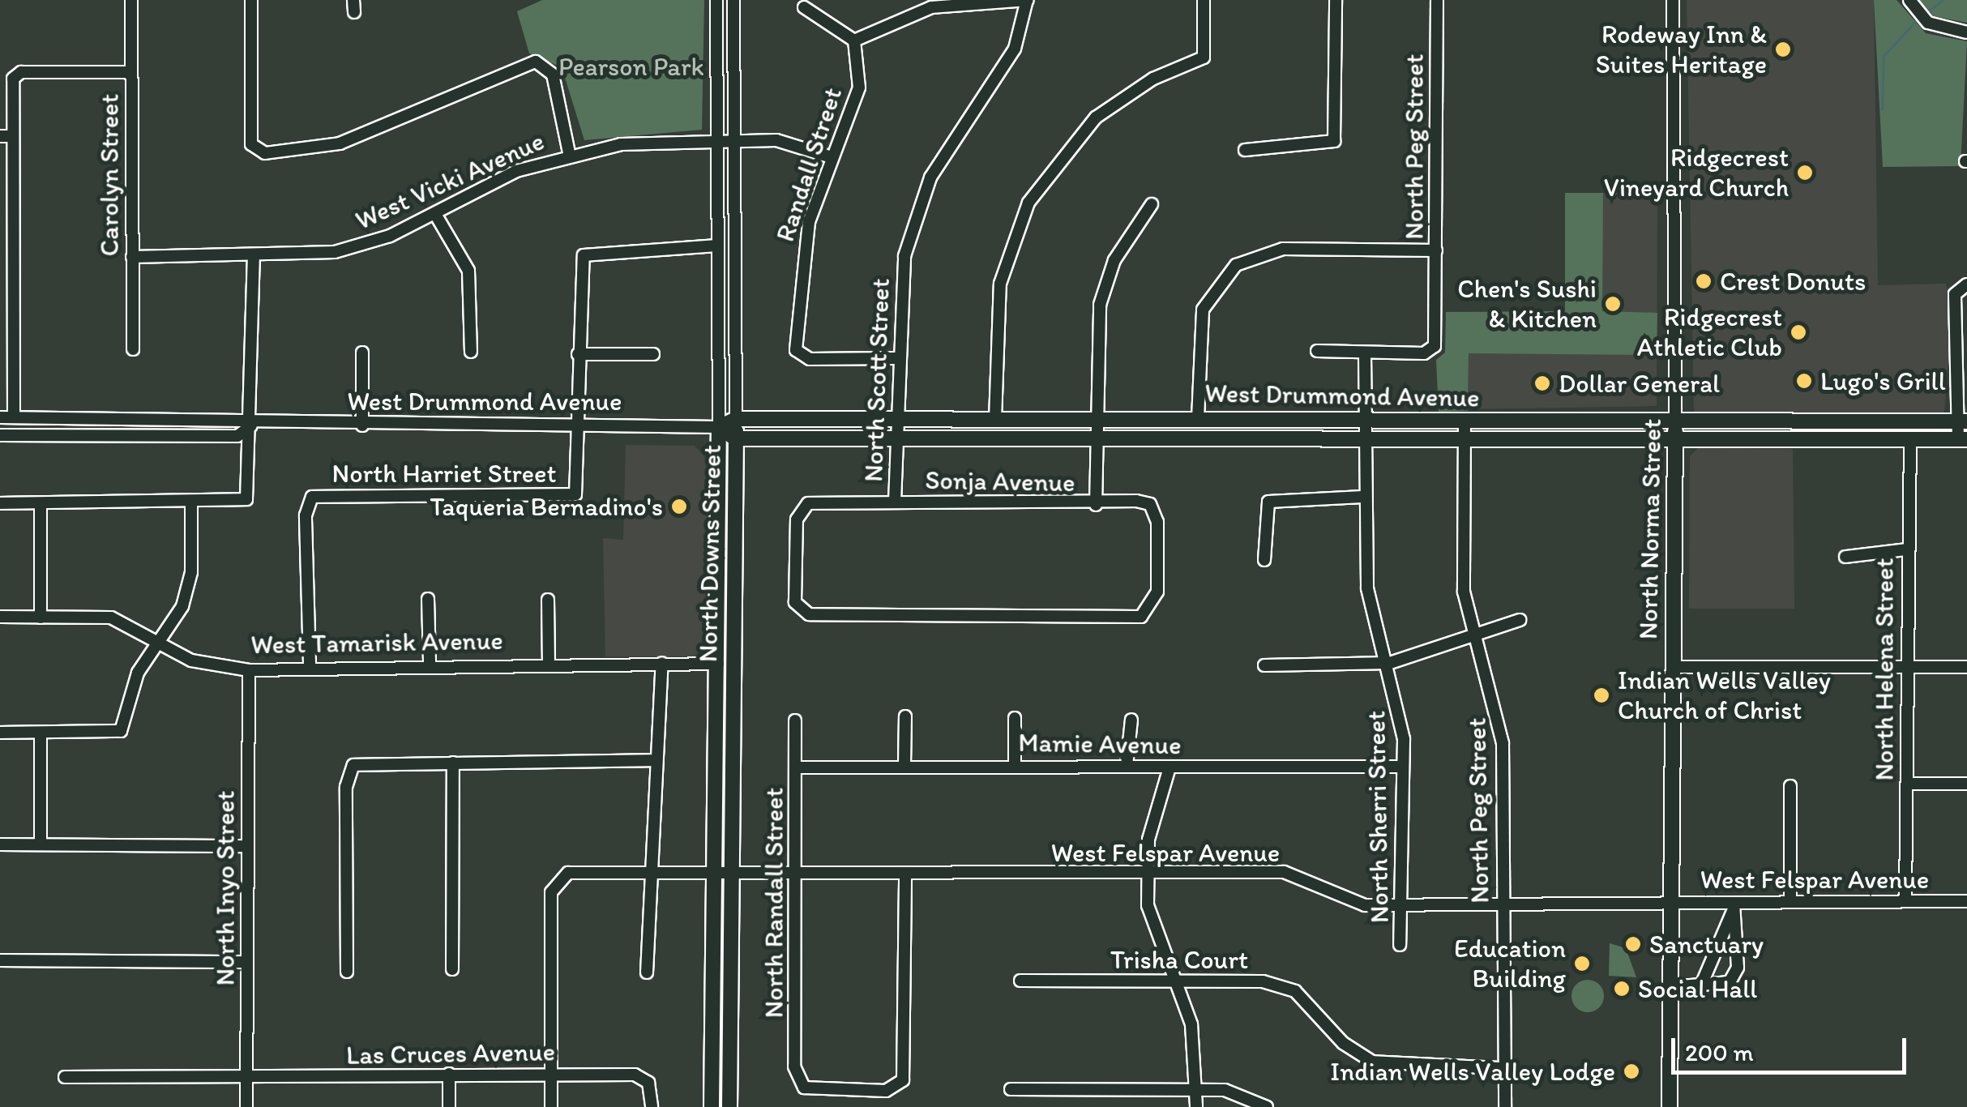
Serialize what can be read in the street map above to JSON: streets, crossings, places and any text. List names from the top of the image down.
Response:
{
  "streets": {
    "main road": ["West Drummond Avenue", "North Norma Street", "North Downs Street"],
    "street": [
      "North Peg Street",
      "Randall Street",
      "Carolyn Street",
      "West Vicki Avenue",
      "North Scott Street",
      "North Harriet Street",
      "Sonja Avenue",
      "West Tamarisk Avenue",
      "North Helena Street",
      "Mamie Avenue",
      "North Sherri Street",
      "West Felspar Avenue",
      "North Inyo Street",
      "North Randall Street",
      "Trisha Court",
      "Las Cruces Avenue"
    ]
  },
  "crossings": [
    ["North Peg Street", "West Drummond Avenue"],
    ["North Peg Street", "North Sherri Street"],
    ["North Peg Street", "West Felspar Avenue"],
    ["North Peg Street", "Trisha Court"],
    ["Randall Street", "West Vicki Avenue"],
    ["Randall Street", "North Scott Street"],
    ["Carolyn Street", "West Vicki Avenue"],
    ["West Vicki Avenue", "North Downs Street"],
    ["North Scott Street", "West Drummond Avenue"],
    ["North Scott Street", "Sonja Avenue"],
    ["West Drummond Avenue", "North Harriet Street"],
    ["West Drummond Avenue", "North Norma Street"],
    ["West Drummond Avenue", "North Downs Street"],
    ["West Drummond Avenue", "North Helena Street"],
    ["West Drummond Avenue", "North Sherri Street"],
    ["North Harriet Street", "West Tamarisk Avenue"],
    ["North Norma Street", "West Felspar Avenue"],
    ["North Downs Street", "West Tamarisk Avenue"],
    ["North Downs Street", "West Felspar Avenue"],
    ["West Tamarisk Avenue", "North Inyo Street"],
    ["North Helena Street", "West Felspar Avenue"],
    ["Mamie Avenue", "North Sherri Street"],
    ["Mamie Avenue", "North Randall Street"],
    ["North Sherri Street", "West Felspar Avenue"],
    ["West Felspar Avenue", "North Randall Street"],
    ["West Felspar Avenue", "Las Cruces Avenue"],
    ["North Inyo Street", "Las Cruces Avenue"]
  ],
  "parks": ["Pearson Park"],
  "places": [
    "Rodeway Inn & Suites Heritage",
    "Ridgecrest Vineyard Church",
    "Crest Donuts",
    "Chen's Sushi & Kitchen",
    "Ridgecrest Athletic Club",
    "Lugo's Grill",
    "Dollar General",
    "Taqueria Bernadino's",
    "Indian Wells Valley Church of Christ",
    "Sanctuary",
    "Education Building",
    "Social Hall",
    "Indian Wells Valley Lodge"
  ],
  "scale_bar": "200 m"
}
